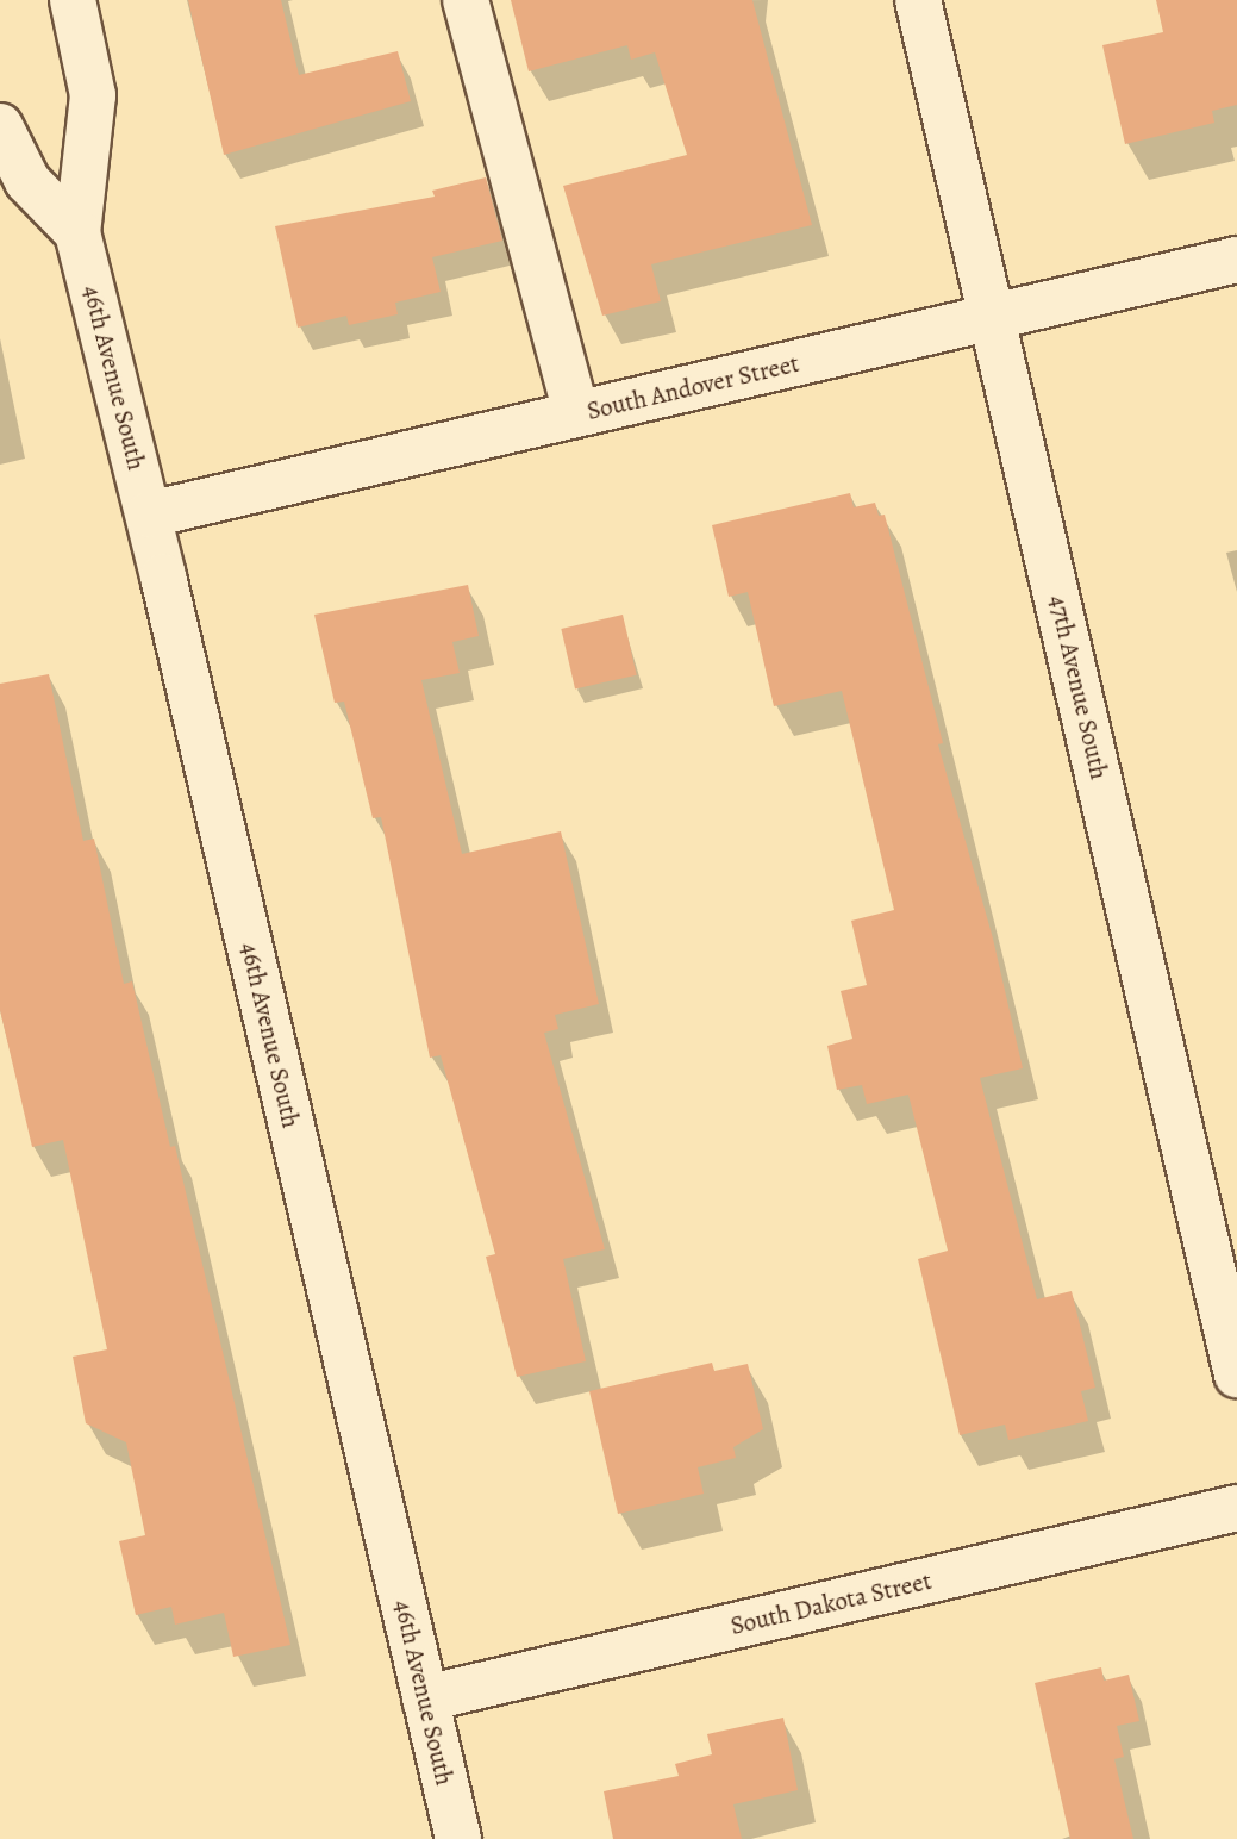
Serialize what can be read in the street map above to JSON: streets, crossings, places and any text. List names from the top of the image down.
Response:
{
  "streets": {
    "street": [
      "46th Avenue South",
      "South Andover Street",
      "47th Avenue South",
      "South Dakota Street"
    ]
  },
  "crossings": [
    ["46th Avenue South", "South Andover Street"],
    ["46th Avenue South", "South Dakota Street"],
    ["South Andover Street", "47th Avenue South"]
  ]
}
